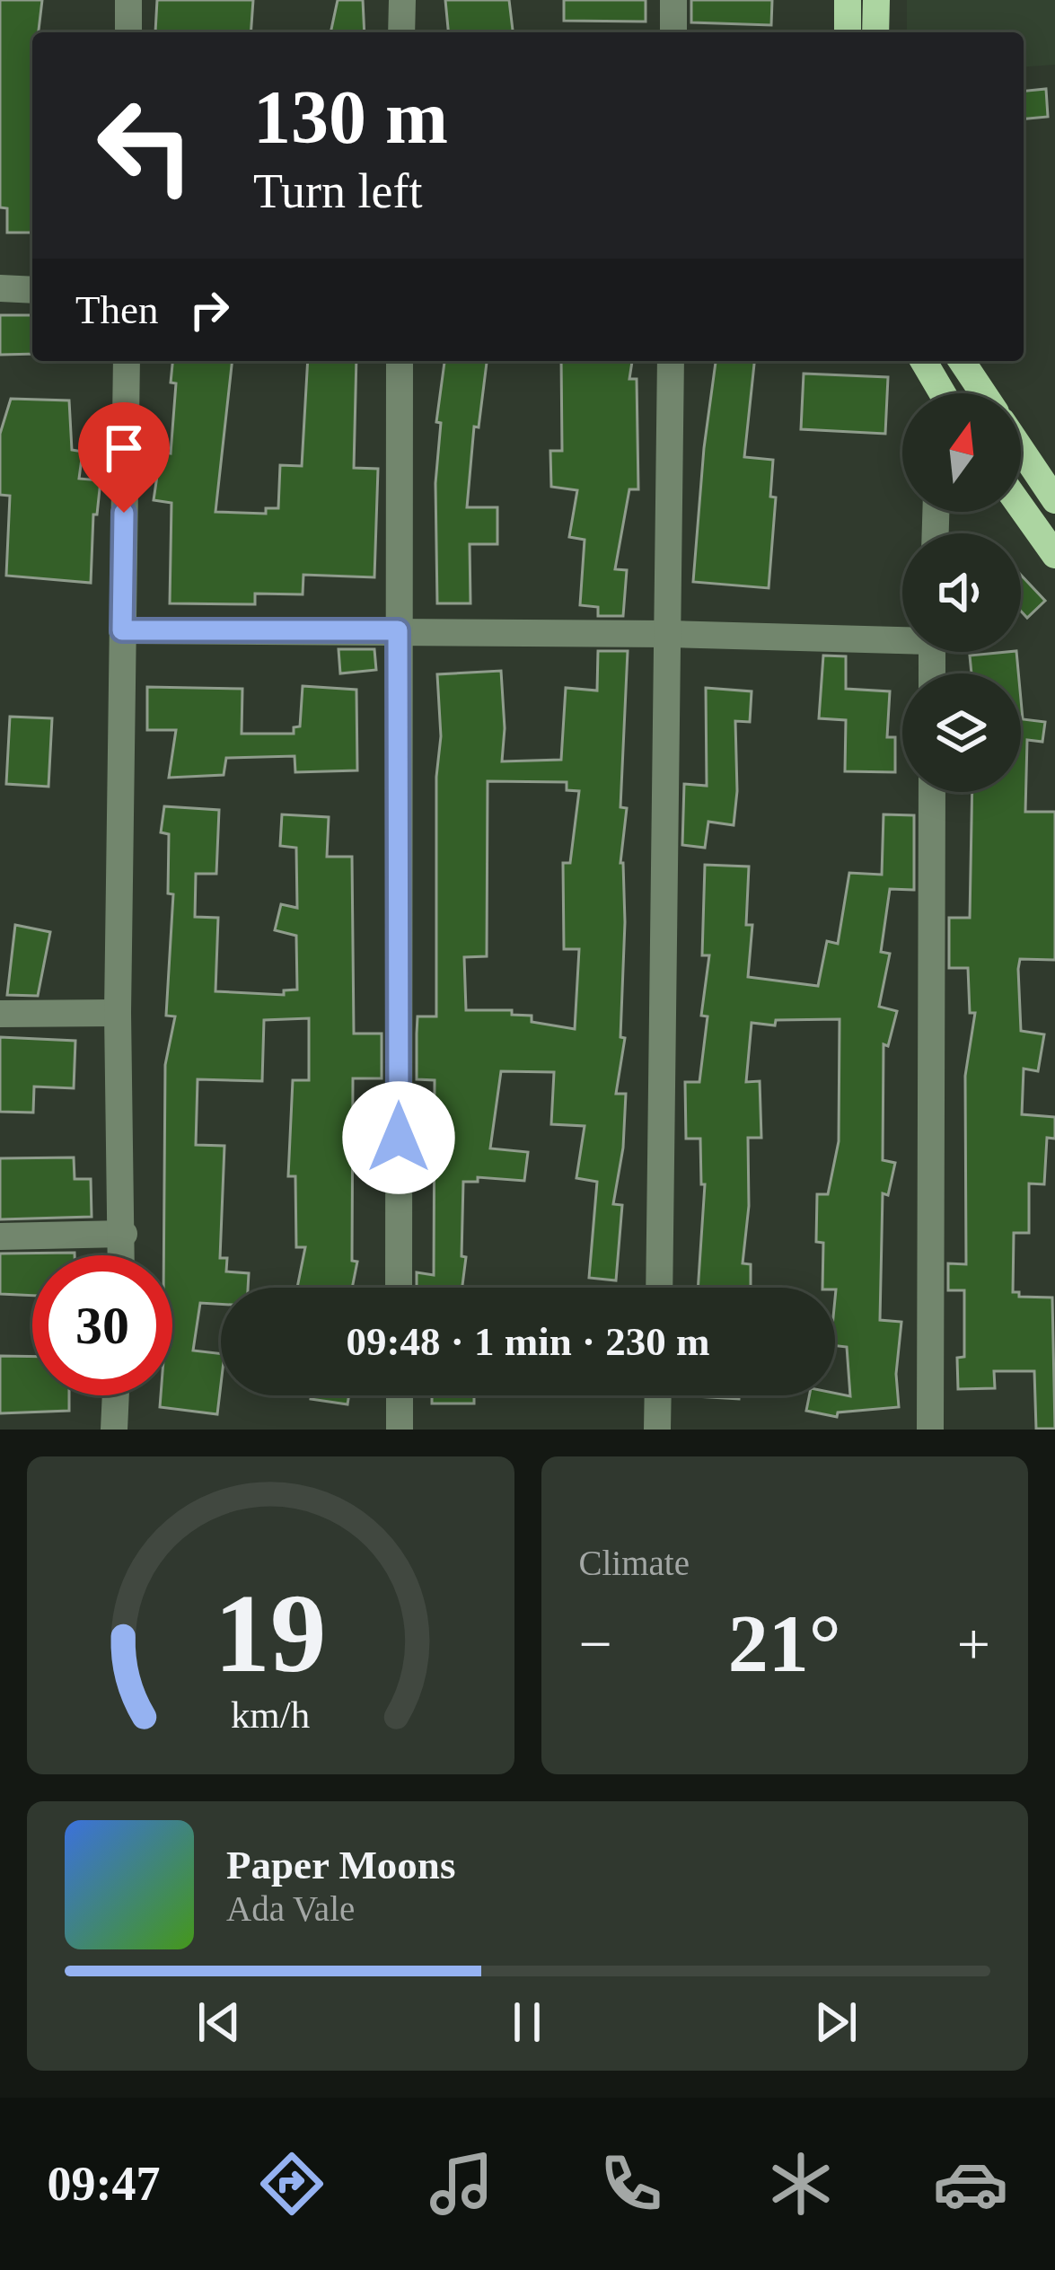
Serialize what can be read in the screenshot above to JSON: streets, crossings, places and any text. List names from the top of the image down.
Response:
{
  "north": "top",
  "page": {
    "turn": ["130 m", "Turn left"],
    "then": "Then",
    "limit": "30",
    "trip": "09:48 · 1 min · 230 m",
    "tile": "Climate",
    "heat": ["−", "21°", "+"],
    "song": ["Paper Moons", "Ada Vale"],
    "tabs": "09:47",
    "gauge": ["19", "km/h"]
  }
}
